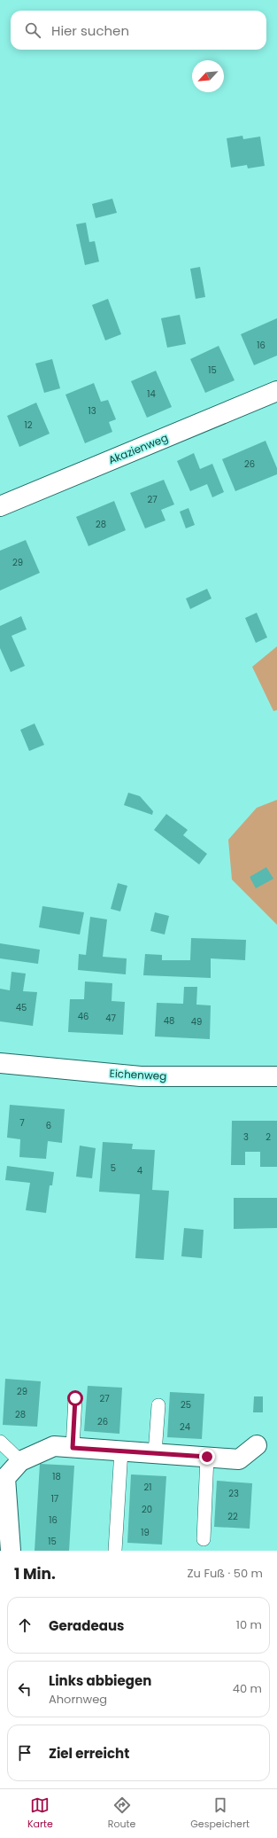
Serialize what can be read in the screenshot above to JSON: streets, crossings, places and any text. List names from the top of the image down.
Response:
{
  "streets": {
    "street": ["Akazienweg", "Eichenweg"]
  },
  "house_numbers": [
    "16",
    "15",
    "14",
    "13",
    "12",
    "26",
    "27",
    "28",
    "29",
    "45",
    "46",
    "47",
    "48",
    "49",
    "7",
    "6",
    "3",
    "2",
    "5",
    "4",
    "29",
    "27",
    "25",
    "28",
    "26",
    "24",
    "18",
    "21",
    "23",
    "17",
    "20",
    "22",
    "16",
    "19",
    "15"
  ],
  "north": "bottom left",
  "page": {
    "search": "Hier suchen",
    "heading": ["1 Min.", "Zu Fuß · 50 m"],
    "list": [
      ["Geradeaus", "10 m"],
      ["Links abbiegen", "Ahornweg", "40 m"],
      "Ziel erreicht"
    ],
    "nav": ["Karte", "Route", "Gespeichert"]
  }
}
